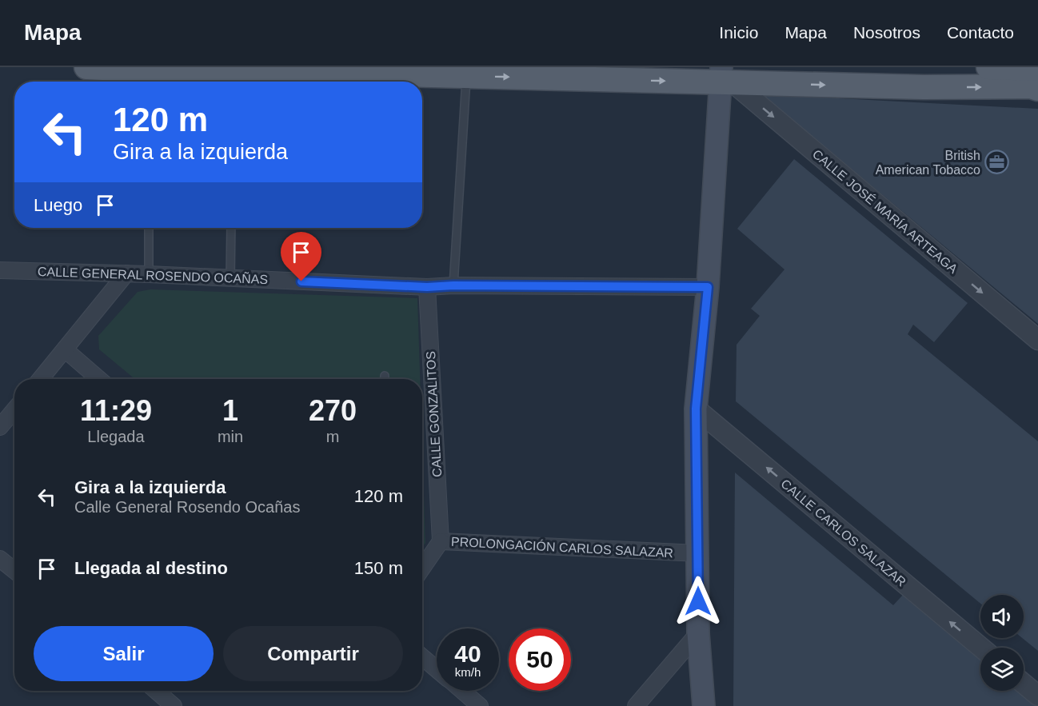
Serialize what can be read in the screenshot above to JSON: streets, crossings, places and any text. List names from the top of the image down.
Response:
{
  "streets": {
    "street": [
      "CALLE JOSÉ MARÍA ARTEAGA",
      "CALLE GENERAL ROSENDO OCAÑAS",
      "CALLE GONZALITOS",
      "CALLE CARLOS SALAZAR",
      "PROLONGACIÓN CARLOS SALAZAR"
    ]
  },
  "crossings": [
    ["CALLE GENERAL ROSENDO OCAÑAS", "CALLE GONZALITOS"],
    ["CALLE GONZALITOS", "PROLONGACIÓN CARLOS SALAZAR"]
  ],
  "one_way": ["CALLE JOSÉ MARÍA ARTEAGA", "CALLE CARLOS SALAZAR"],
  "places": {
    "office": ["British American Tobacco"]
  },
  "page": {
    "header": "Mapa",
    "nav": [
      "Inicio",
      "Mapa",
      "Nosotros",
      "Contacto"
    ],
    "turn": ["120 m", "Gira a la izquierda"],
    "then": "Luego",
    "eta": [
      "11:29",
      "Llegada",
      "1",
      "min",
      "270",
      "m"
    ],
    "list": [
      {
        "name": "Gira a la izquierda",
        "note": "Calle General Rosendo Ocañas",
        "value": "120 m"
      },
      {
        "name": "Llegada al destino",
        "value": "150 m"
      }
    ],
    "buttons": ["Salir", "Compartir"],
    "speed": "40 km/h",
    "limit": "50"
  }
}
